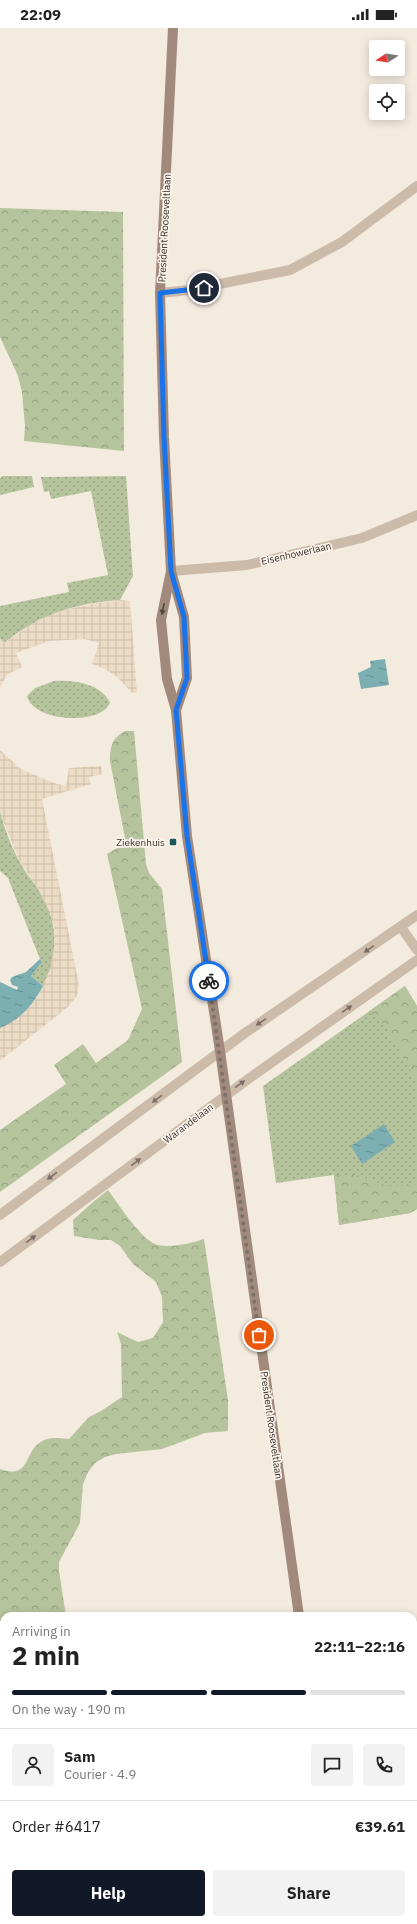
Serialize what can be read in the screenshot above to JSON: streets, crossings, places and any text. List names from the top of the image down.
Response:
{
  "streets": {
    "street": ["President Rooseveltlaan", "Eisenhowerlaan", "Warandelaan"]
  },
  "crossings": [
    ["President Rooseveltlaan", "Eisenhowerlaan"],
    ["President Rooseveltlaan", "Warandelaan"]
  ],
  "places": {
    "transit": ["Ziekenhuis"]
  },
  "north": "left",
  "page": {
    "status": "22:09",
    "heading": ["2 min", "Arriving in", "22:11–22:16"],
    "panel": [
      "Sam",
      "Courier · 4.9",
      "Order #6417",
      "€39.61"
    ],
    "bar": "On the way · 190 m",
    "buttons": ["Help", "Share"]
  }
}
